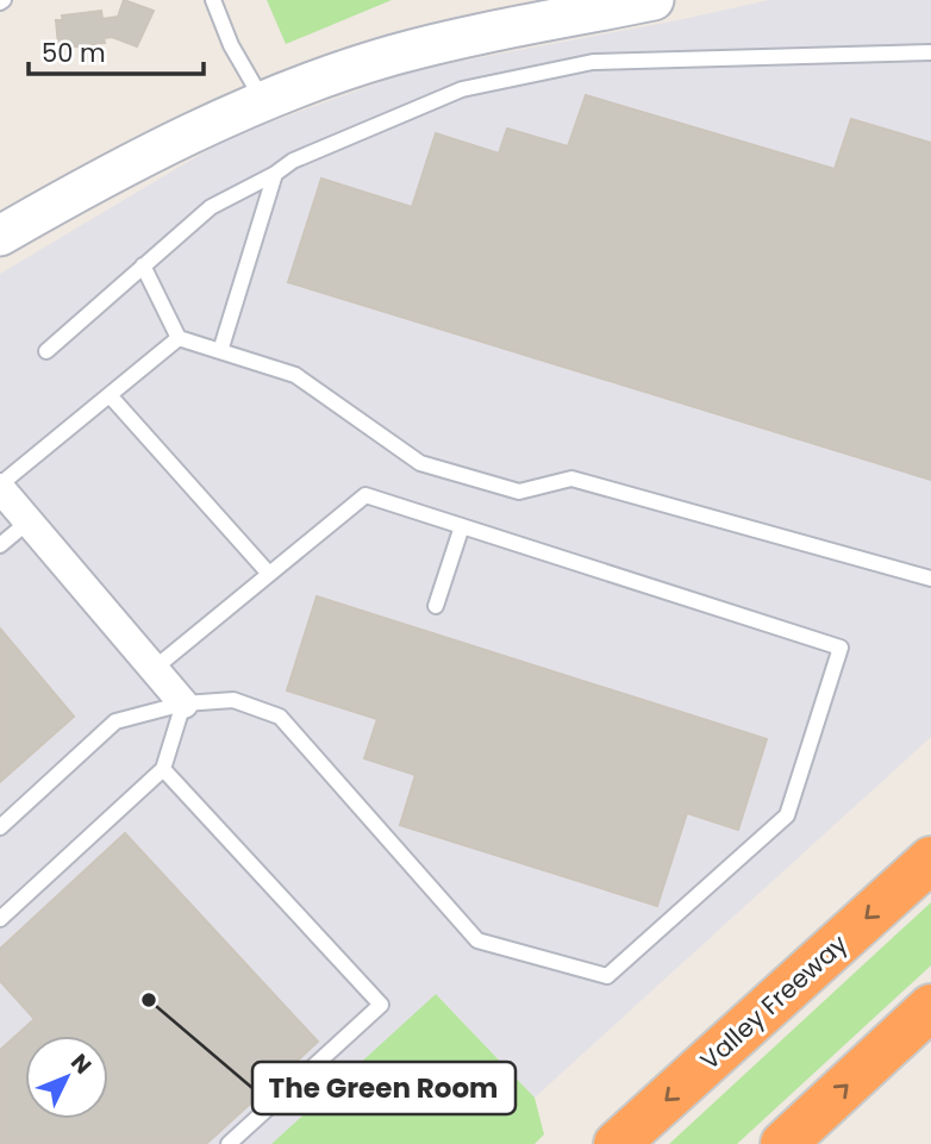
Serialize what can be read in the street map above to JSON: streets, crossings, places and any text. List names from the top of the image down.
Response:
{
  "streets": {
    "highway": ["Valley Freeway"]
  },
  "places": ["The Green Room"],
  "scale_bar": "50 m",
  "north": "top right"
}
